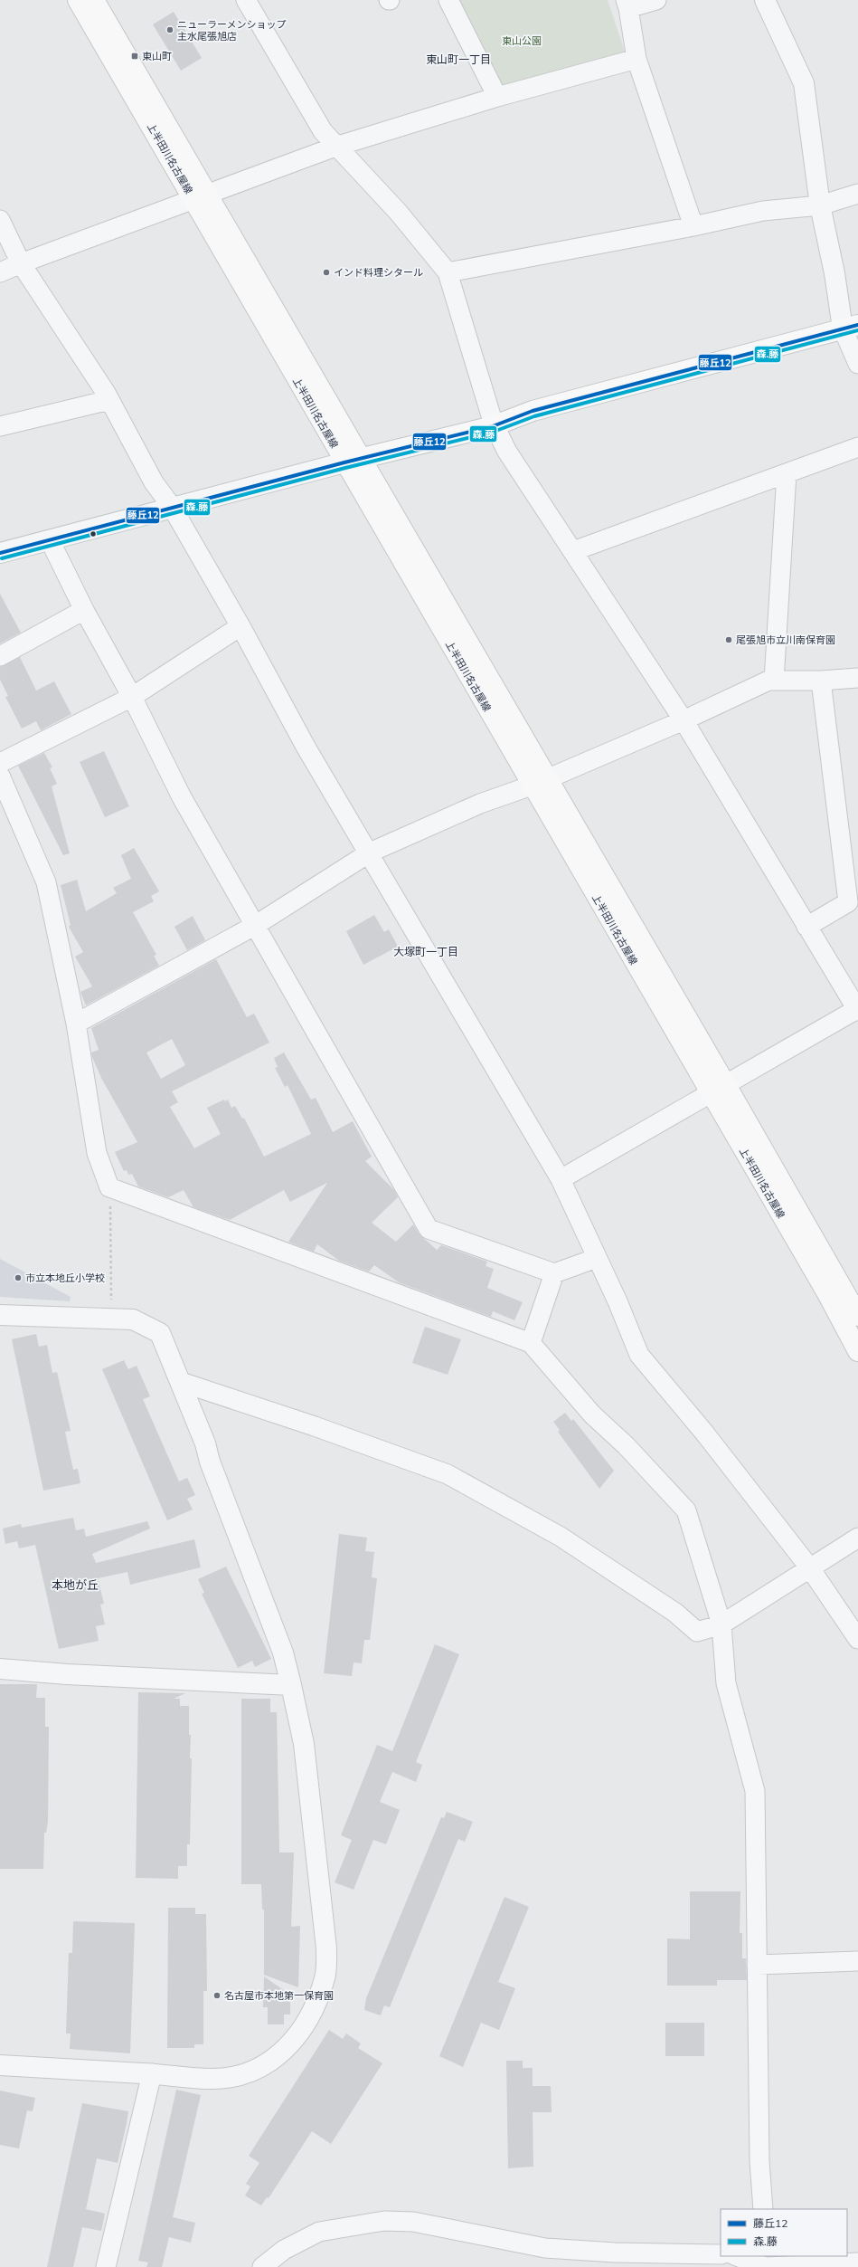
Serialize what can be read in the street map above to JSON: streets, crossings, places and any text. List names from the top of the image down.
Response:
{
  "streets": {
    "main road": ["上半田川名古屋線"]
  },
  "districts": ["東山町一丁目", "大塚町一丁目", "本地が丘"],
  "parks": ["東山公園"],
  "places": {
    "other": [
      "ニューラーメンショップ 主水尾張旭店",
      "インド料理シタール",
      "尾張旭市立川南保育園",
      "市立本地丘小学校",
      "名古屋市本地第一保育園"
    ],
    "transit": ["東山町"]
  },
  "lines": ["transit line 藤丘12", "transit line 森.藤"],
  "legend": ["藤丘12", "森.藤"]
}
